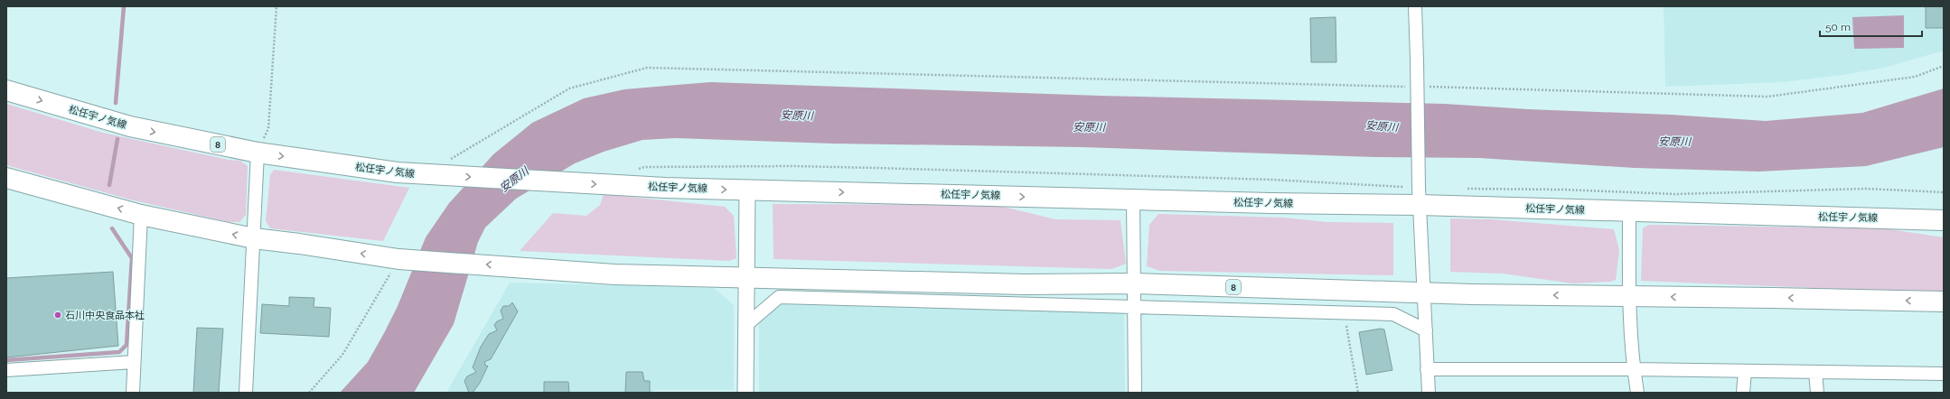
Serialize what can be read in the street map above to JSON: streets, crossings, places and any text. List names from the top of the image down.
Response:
{
  "streets": {
    "main road": ["松任宇ノ気線", "8"]
  },
  "water": ["安原川"],
  "places": ["石川中央食品本社"],
  "scale_bar": "50 m"
}
